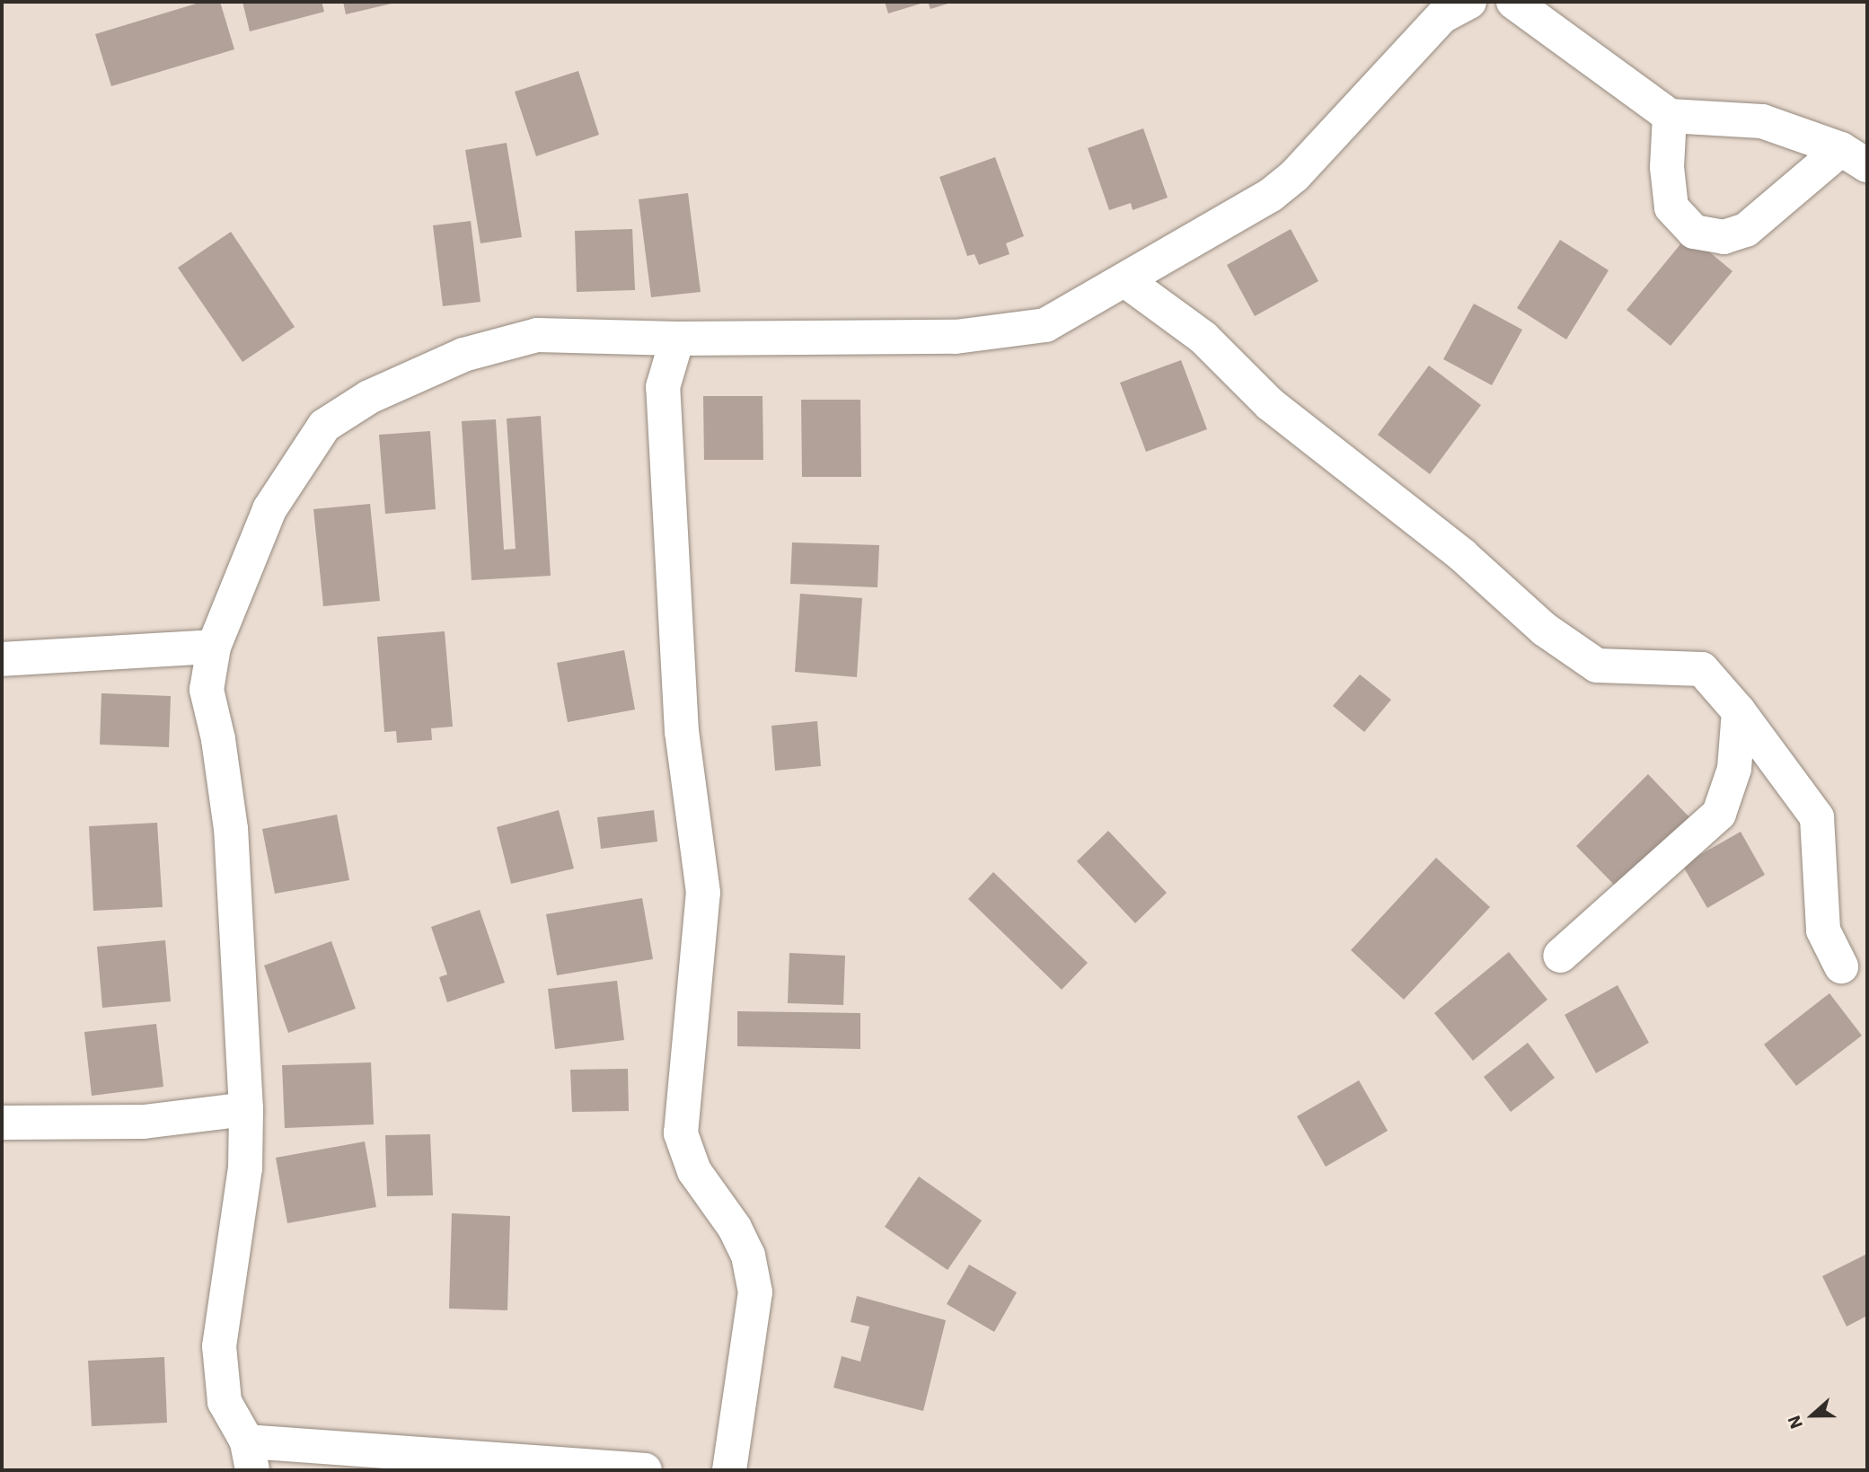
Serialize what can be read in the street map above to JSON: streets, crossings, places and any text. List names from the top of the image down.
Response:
{
  "north": "left"
}
